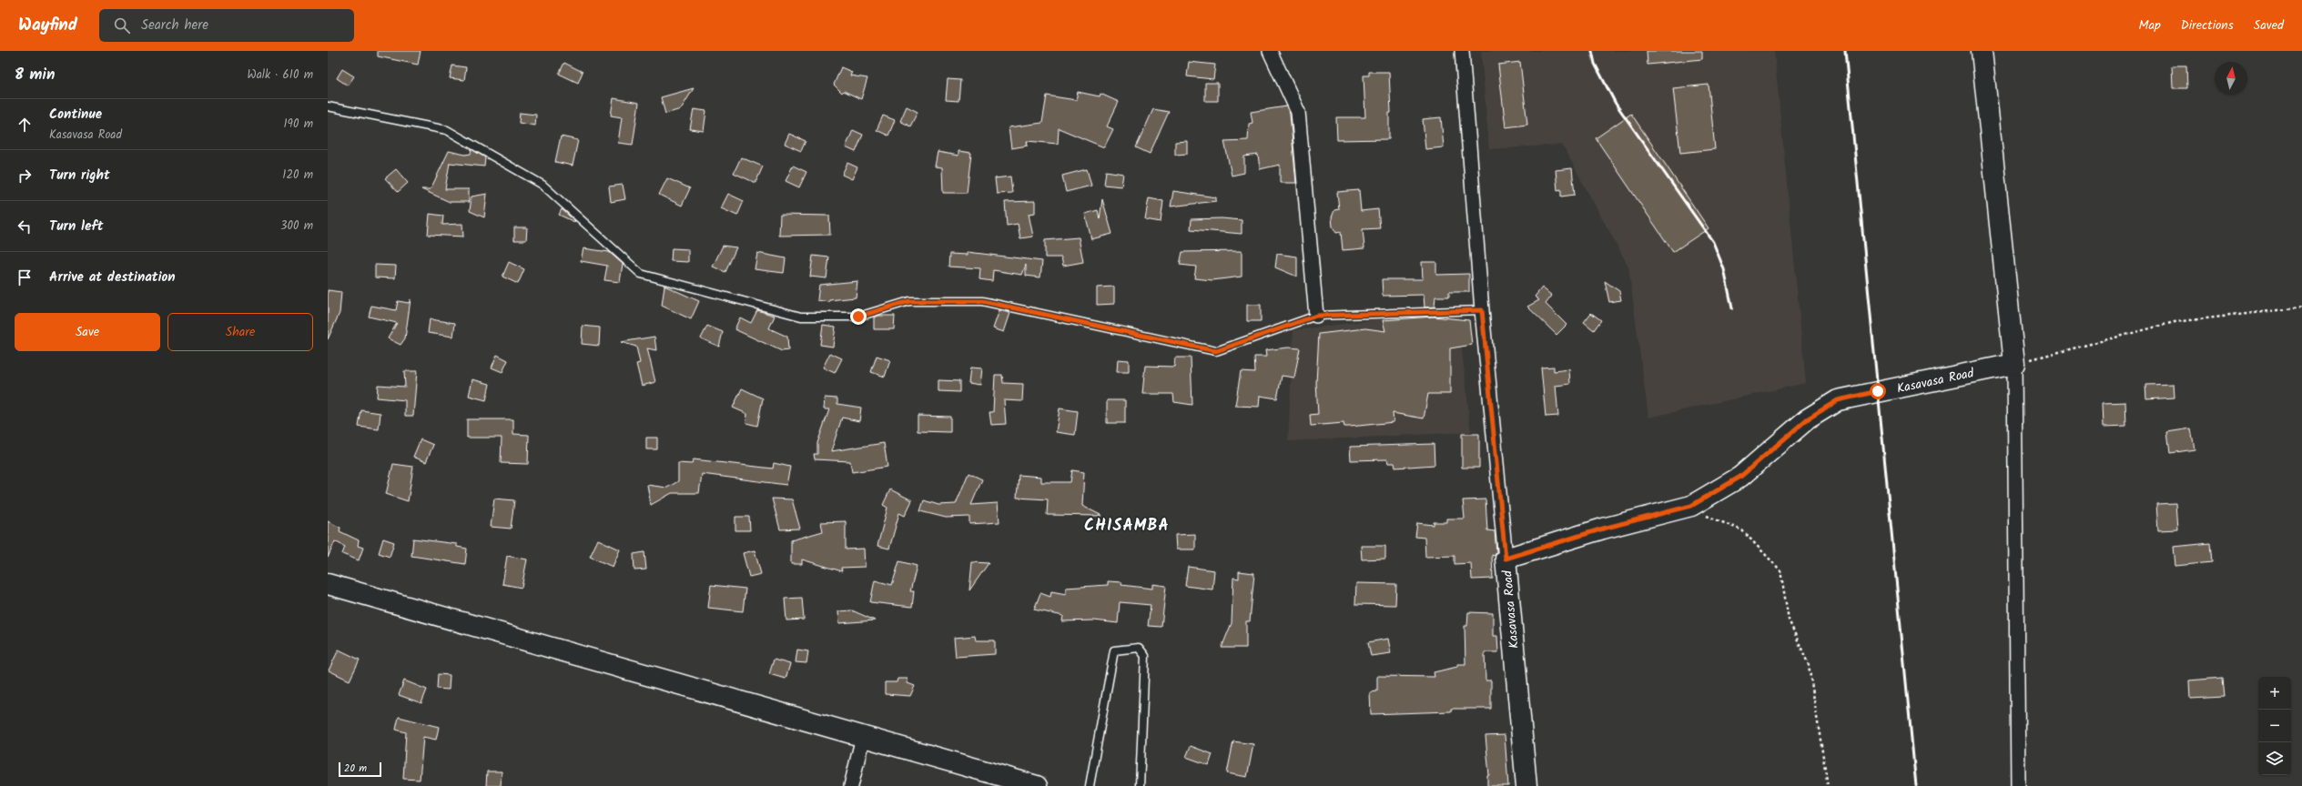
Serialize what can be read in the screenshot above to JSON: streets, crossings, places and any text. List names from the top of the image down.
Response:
{
  "streets": {
    "street": ["Kasavasa Road"]
  },
  "districts": ["CHISAMBA"],
  "scale_bar": "20 m",
  "north": "top",
  "page": {
    "header": "Wayfind",
    "search": "Search here",
    "nav": ["Map", "Directions", "Saved"],
    "heading": ["8 min", "Walk · 610 m"],
    "list": [
      ["Continue", "Kasavasa Road", "190 m"],
      ["Turn right", "120 m"],
      ["Turn left", "300 m"],
      "Arrive at destination"
    ],
    "buttons": ["Save", "Share"],
    "map_buttons": ["+", "−"],
    "scale": "20 m"
  }
}
